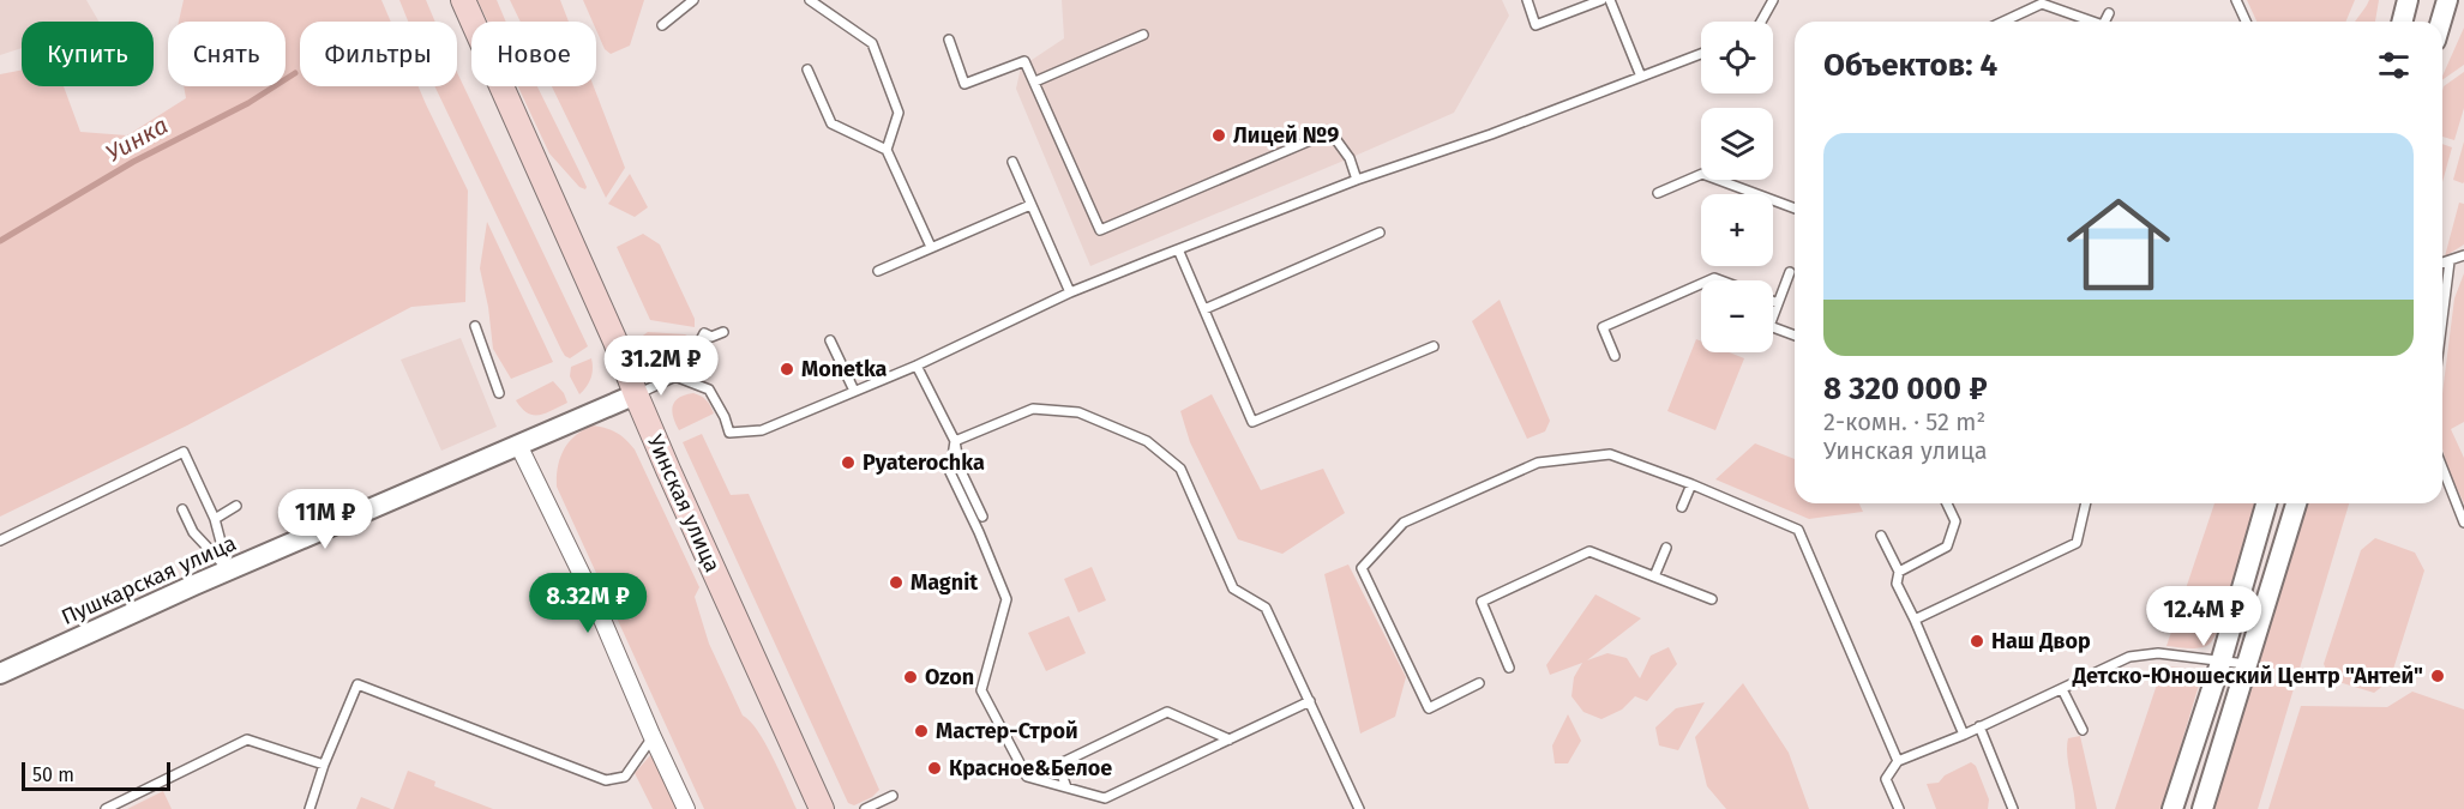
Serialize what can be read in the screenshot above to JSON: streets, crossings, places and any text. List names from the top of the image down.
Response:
{
  "streets": {
    "main road": ["Уинская улица"],
    "street": ["Пушкарская улица"]
  },
  "crossings": [
    ["Уинская улица", "Пушкарская улица"]
  ],
  "water": ["Уинка"],
  "places": [
    "Лицей №9",
    "Monetka",
    "Pyaterochka",
    "Magnit",
    "Наш Двор",
    "Детско-Юношеский Центр \"Антей\"",
    "Ozon",
    "Мастер-Строй",
    "Красное&Белое"
  ],
  "scale_bar": "50 m",
  "page": {
    "map_buttons": ["+", "−"],
    "chip": [
      "Купить",
      "Снять",
      "Фильтры",
      "Новое"
    ],
    "heading": "Объектов: 4",
    "list": [
      {
        "name": "8 320 000 ₽",
        "note": "2-комн. · 52 m² · Уинская улица"
      }
    ],
    "price": [
      "31.2M ₽",
      "11M ₽",
      "8.32M ₽",
      "12.4M ₽"
    ],
    "scale": "50 m"
  }
}
